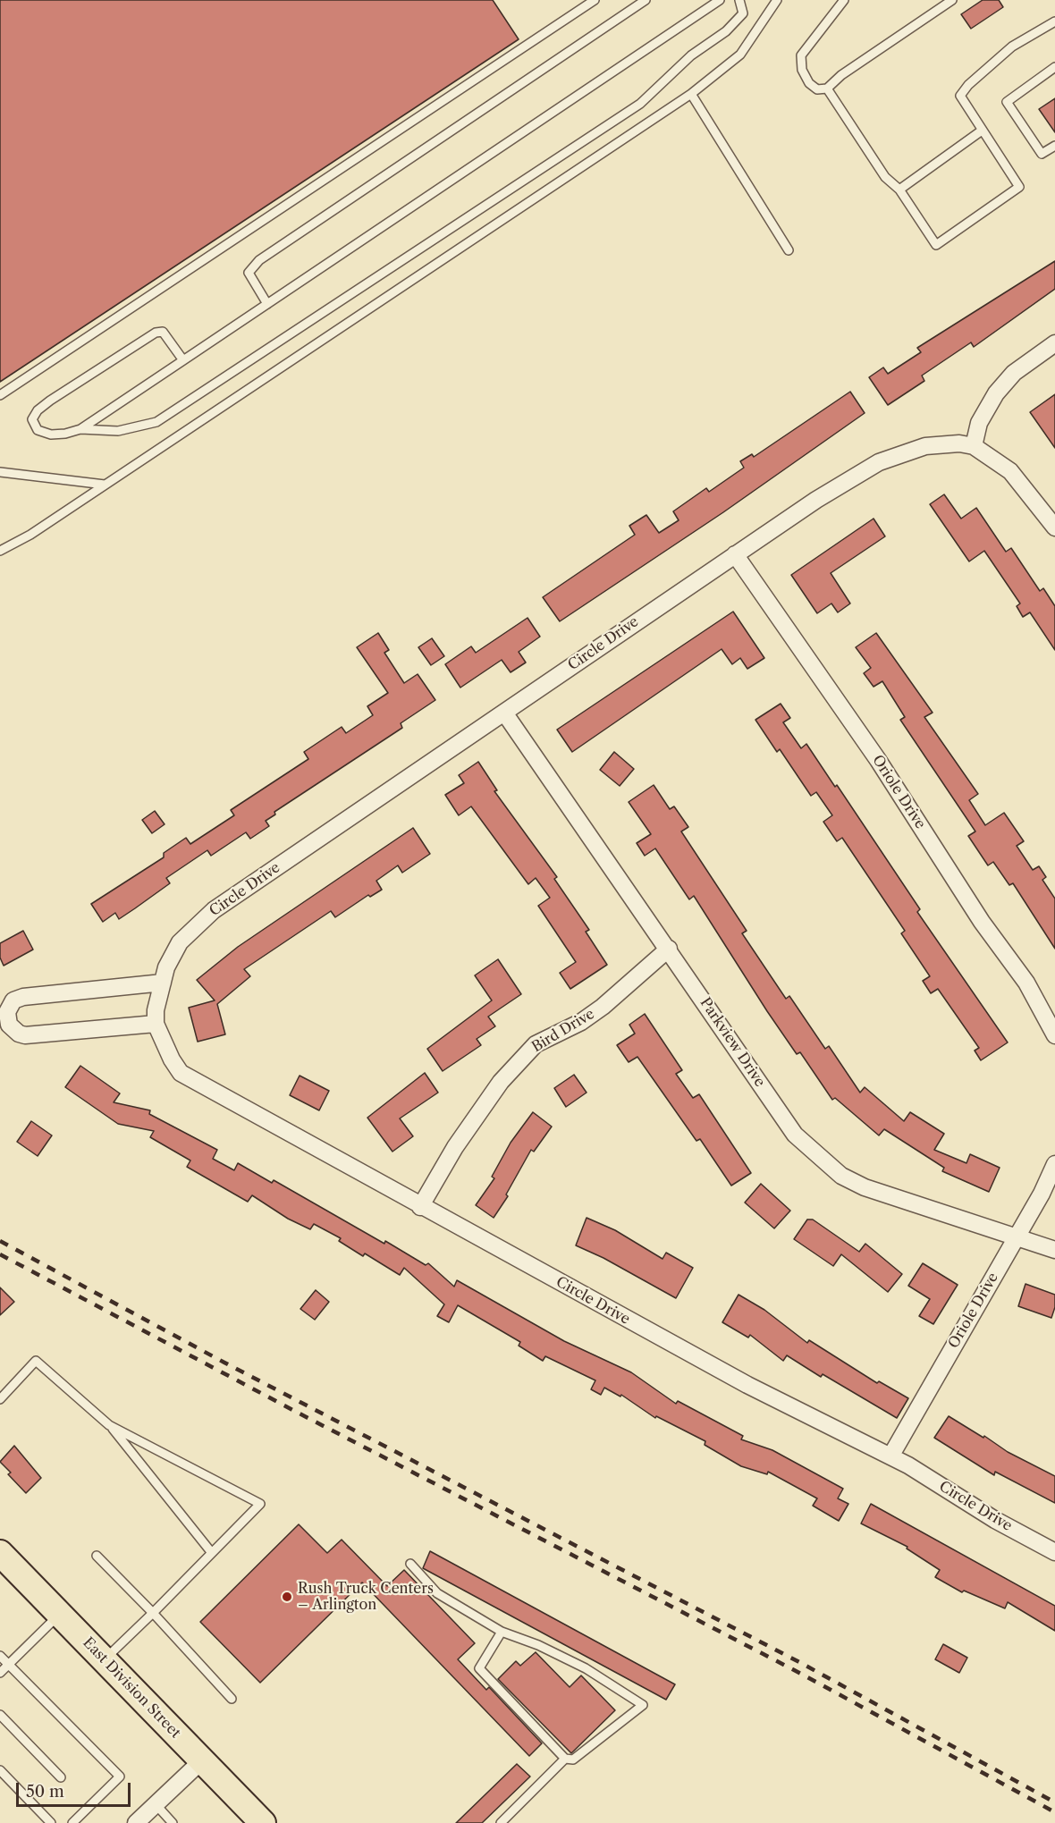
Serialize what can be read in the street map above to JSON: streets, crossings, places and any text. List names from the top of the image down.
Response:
{
  "streets": {
    "main road": ["East Division Street"],
    "street": [
      "Circle Drive",
      "Oriole Drive",
      "Bird Drive",
      "Parkview Drive"
    ]
  },
  "crossings": [
    ["Circle Drive", "Oriole Drive"],
    ["Circle Drive", "Bird Drive"],
    ["Circle Drive", "Parkview Drive"],
    ["Oriole Drive", "Parkview Drive"],
    ["Bird Drive", "Parkview Drive"]
  ],
  "places": ["Rush Truck Centers – Arlington"],
  "scale_bar": "50 m"
}
